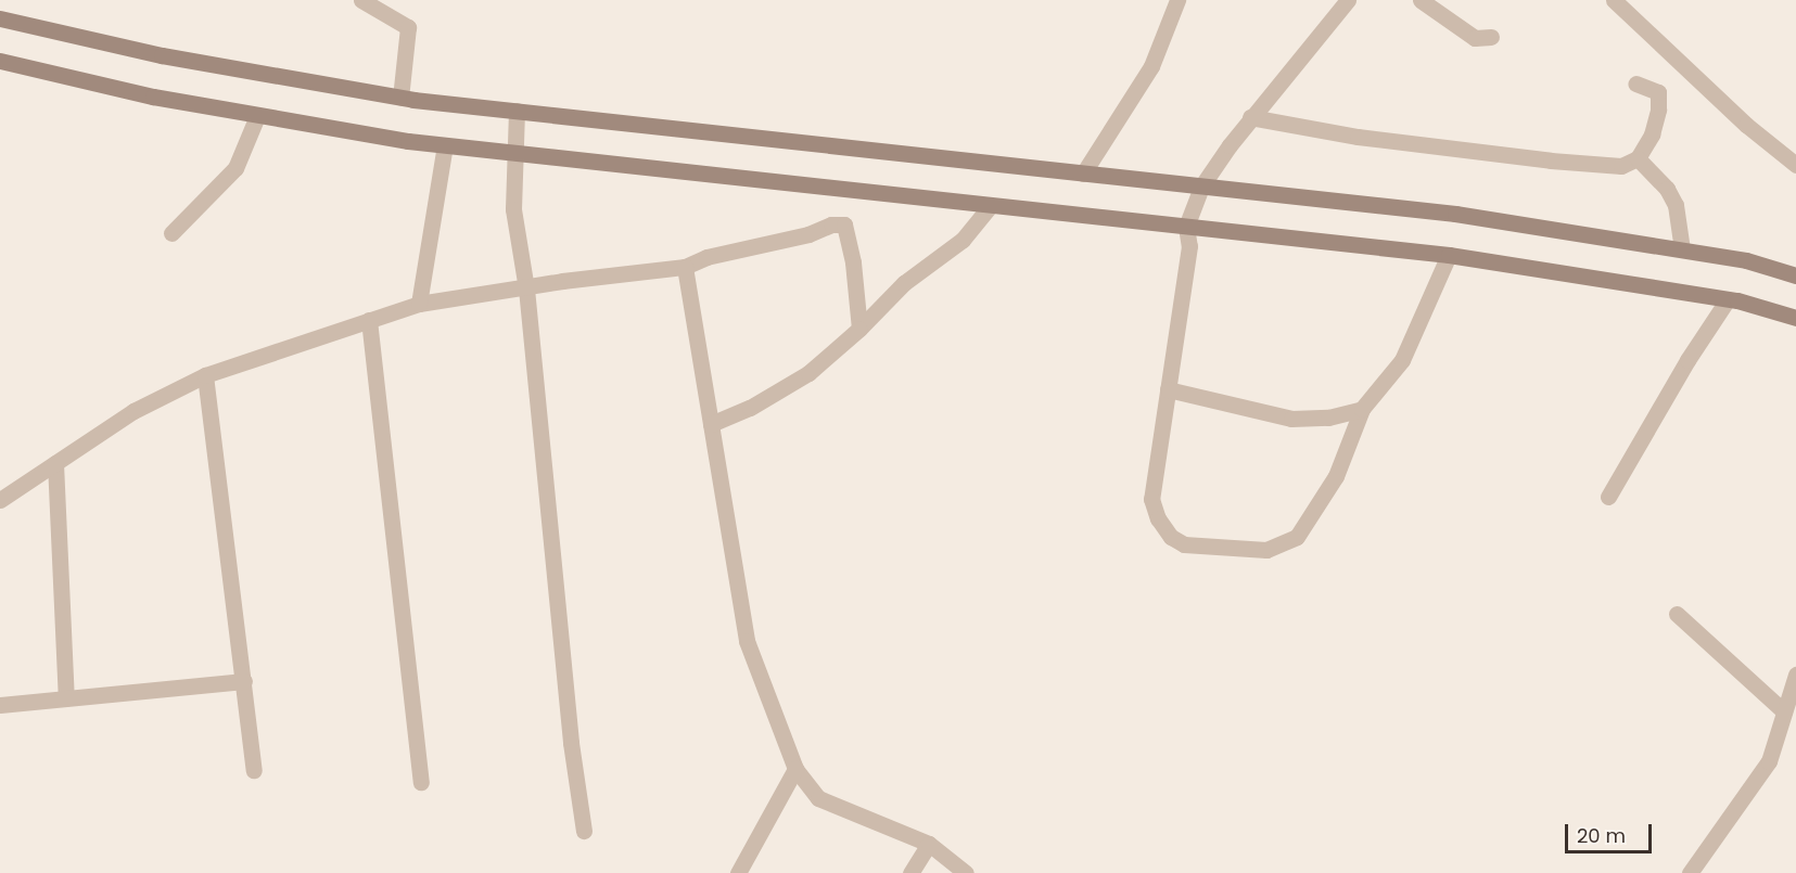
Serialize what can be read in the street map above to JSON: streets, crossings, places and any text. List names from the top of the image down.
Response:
{
  "scale_bar": "20 m"
}
